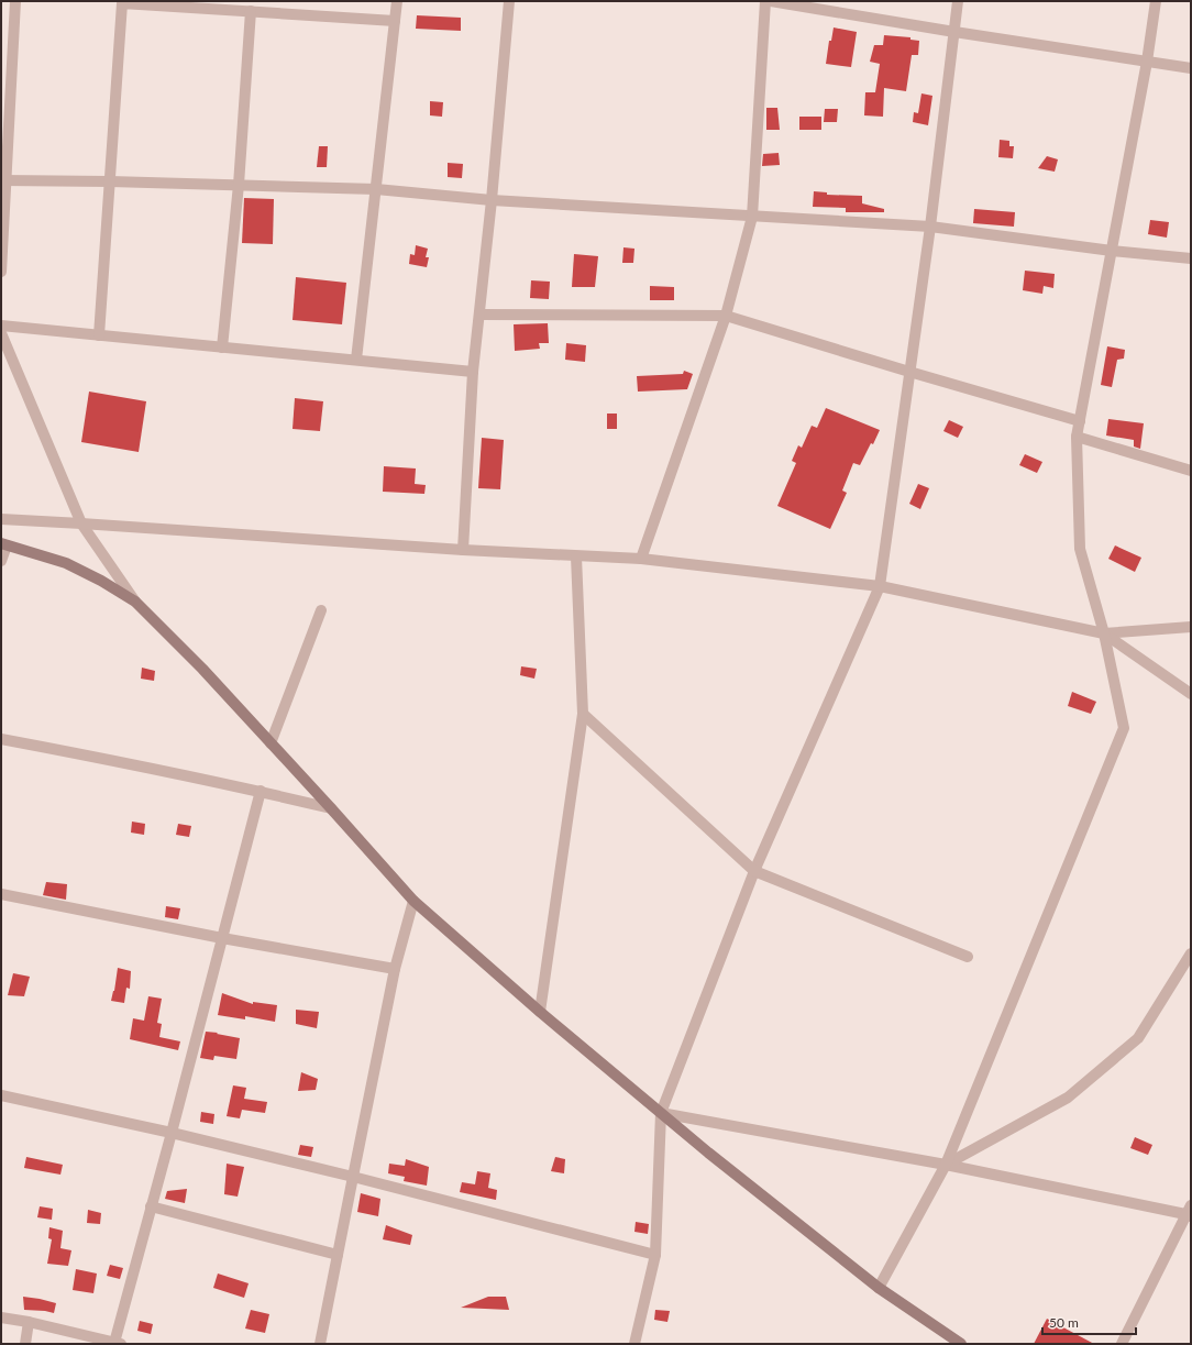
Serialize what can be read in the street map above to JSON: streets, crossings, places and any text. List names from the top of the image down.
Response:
{
  "scale_bar": "50 m"
}
